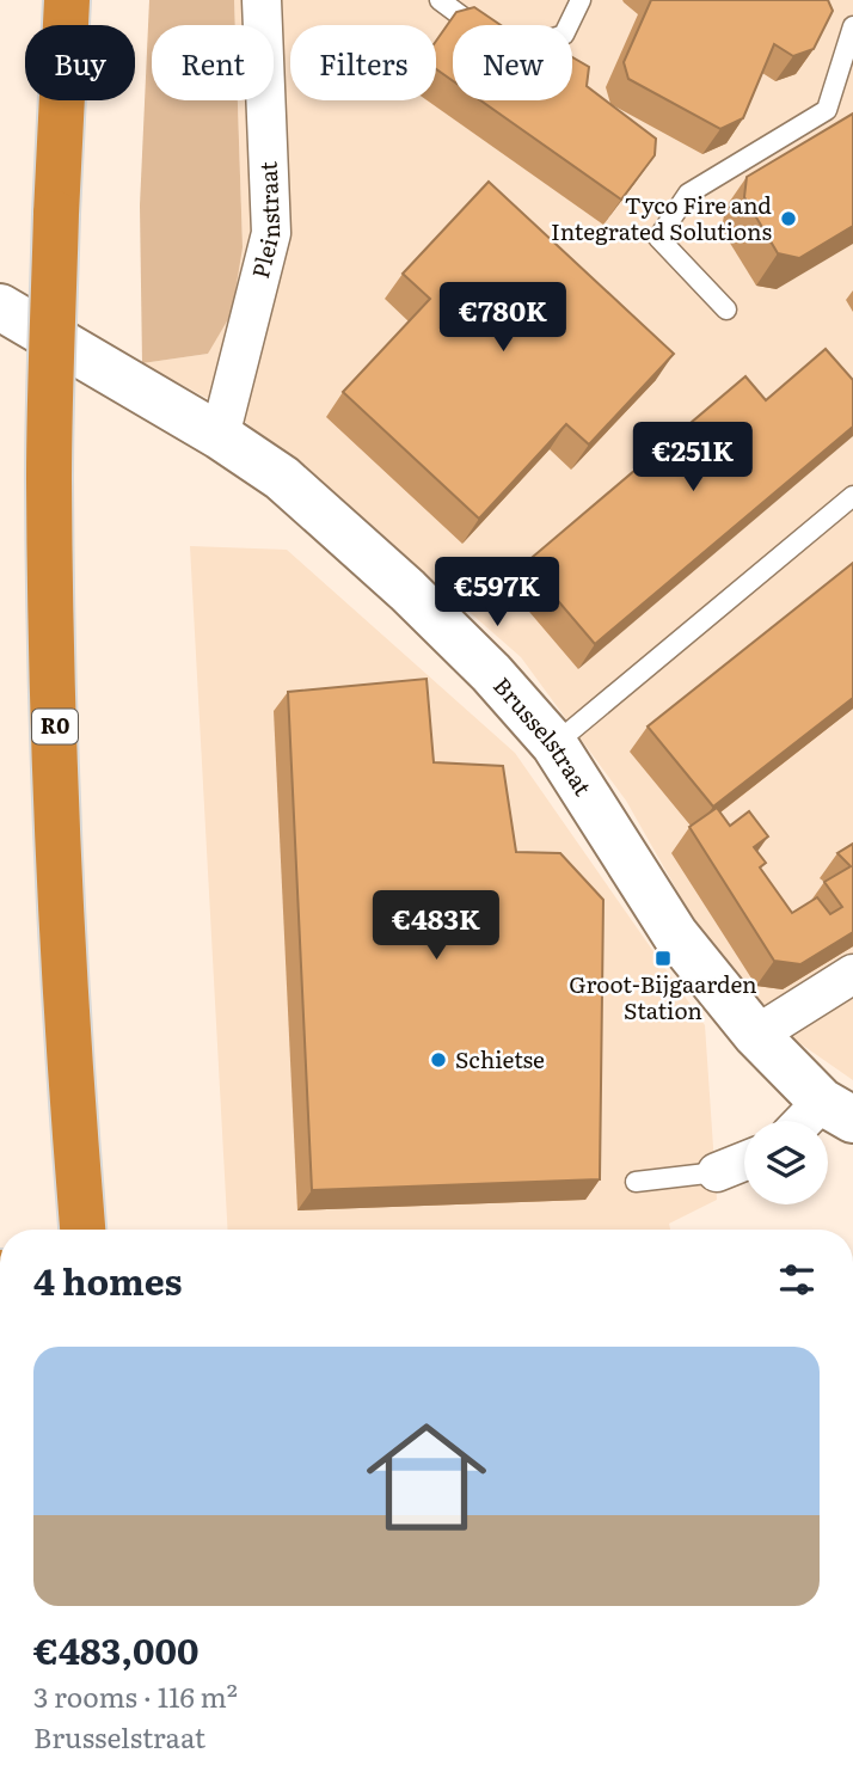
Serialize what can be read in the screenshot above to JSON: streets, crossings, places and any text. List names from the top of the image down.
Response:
{
  "streets": {
    "highway": ["R0"],
    "street": ["Pleinstraat", "Brusselstraat"]
  },
  "crossings": [
    ["Pleinstraat", "Brusselstraat"]
  ],
  "places": {
    "other": ["Tyco Fire and Integrated Solutions", "Schietse"],
    "transit": ["Groot-Bijgaarden Station"]
  },
  "page": {
    "chip": [
      "Buy",
      "Rent",
      "Filters",
      "New"
    ],
    "price": [
      "€780K",
      "€251K",
      "€597K",
      "€483K"
    ],
    "heading": "4 homes",
    "list": [
      {
        "name": "€483,000",
        "note": "3 rooms · 116 m² · Brusselstraat"
      }
    ]
  }
}
